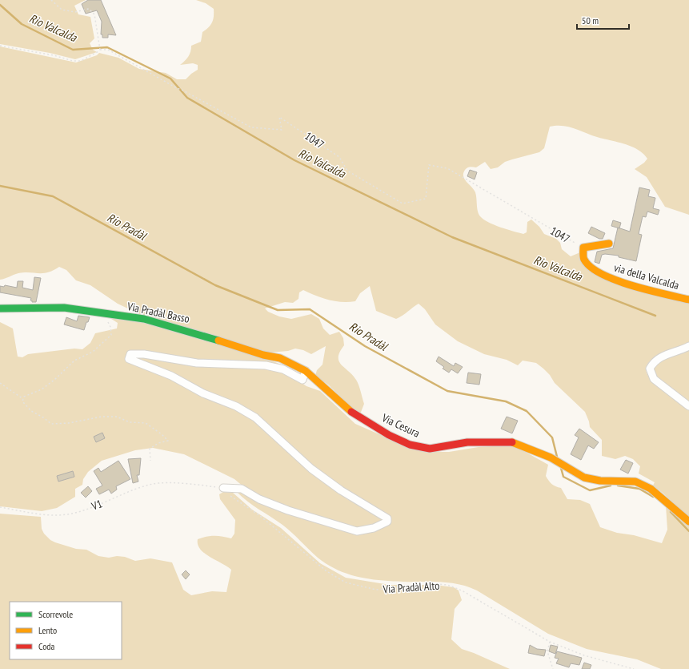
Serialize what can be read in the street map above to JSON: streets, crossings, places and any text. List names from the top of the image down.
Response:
{
  "streets": {
    "street": ["via della Valcalda", "Via Pradàl Basso", "Via Cesura"],
    "path": ["1047", "V1", "Via Pradàl Alto"]
  },
  "crossings": [
    ["1047", "via della Valcalda"],
    ["Via Pradàl Basso", "Via Cesura"],
    ["V1", "Via Pradàl Alto"]
  ],
  "water": ["Rio Valcalda", "Rio Pradàl"],
  "legend": ["Scorrevole", "Lento", "Coda"],
  "scale_bar": "50 m"
}
